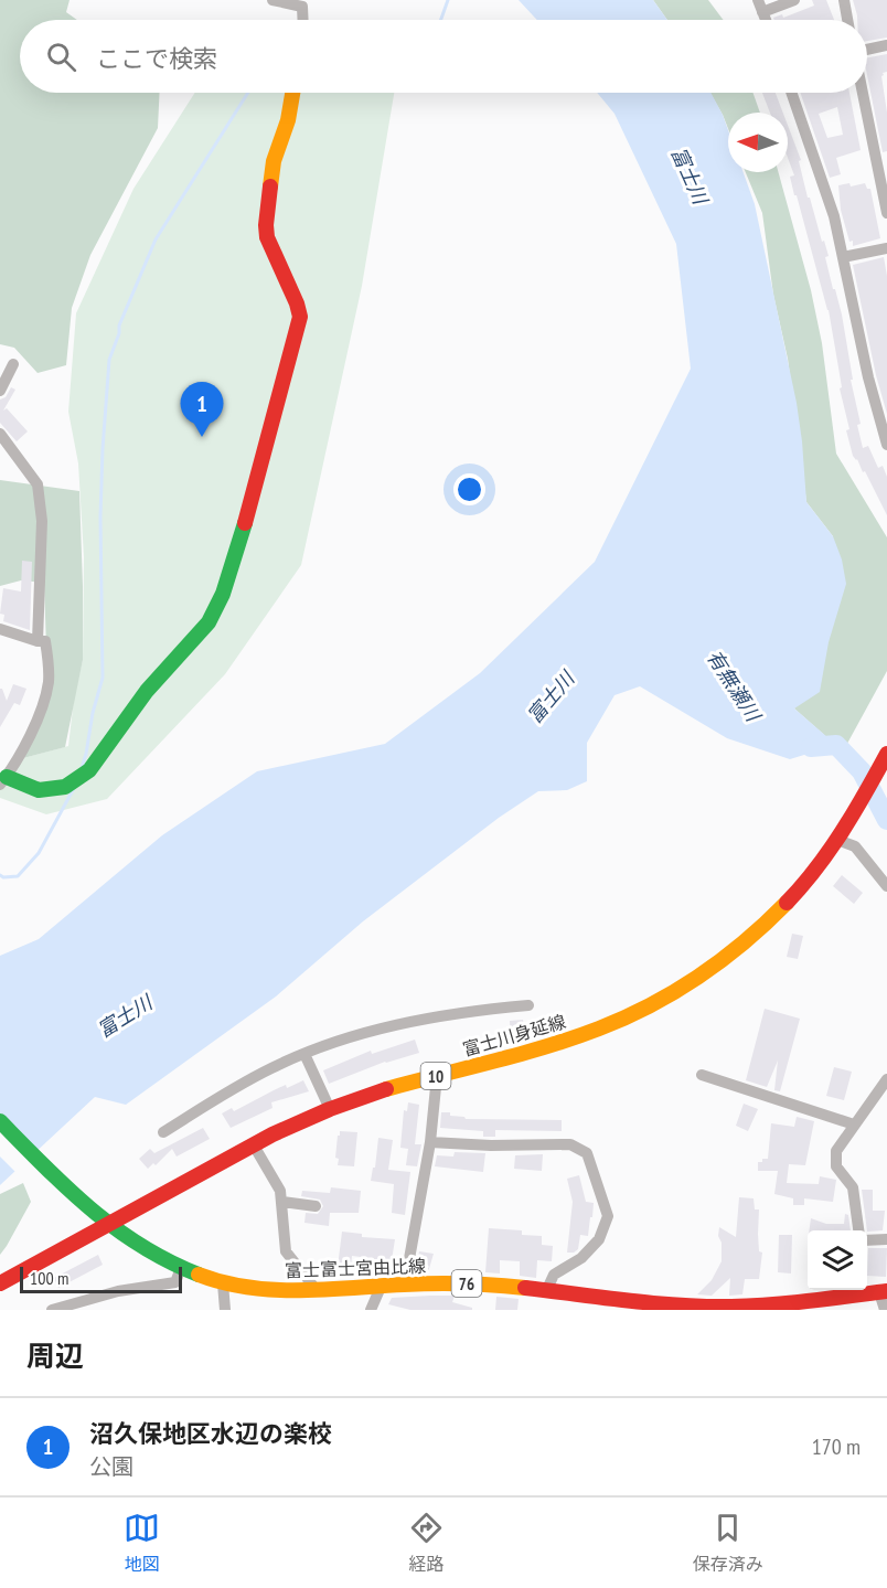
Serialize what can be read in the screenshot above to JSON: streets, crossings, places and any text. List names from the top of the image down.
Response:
{
  "streets": {
    "main road": [
      "富士川身延線",
      "10",
      "富士富士宮由比線",
      "76"
    ]
  },
  "crossings": [
    ["富士川身延線", "富士富士宮由比線"]
  ],
  "water": ["富士川", "有無瀬川"],
  "scale_bar": "100 m",
  "north": "left",
  "page": {
    "search": "ここで検索",
    "pins": "1",
    "scale": "100 m",
    "heading": "周辺",
    "list": [
      {
        "mark": "1",
        "name": "沼久保地区水辺の楽校",
        "note": "公園",
        "value": "170 m"
      }
    ],
    "nav": ["地図", "経路", "保存済み"]
  }
}
